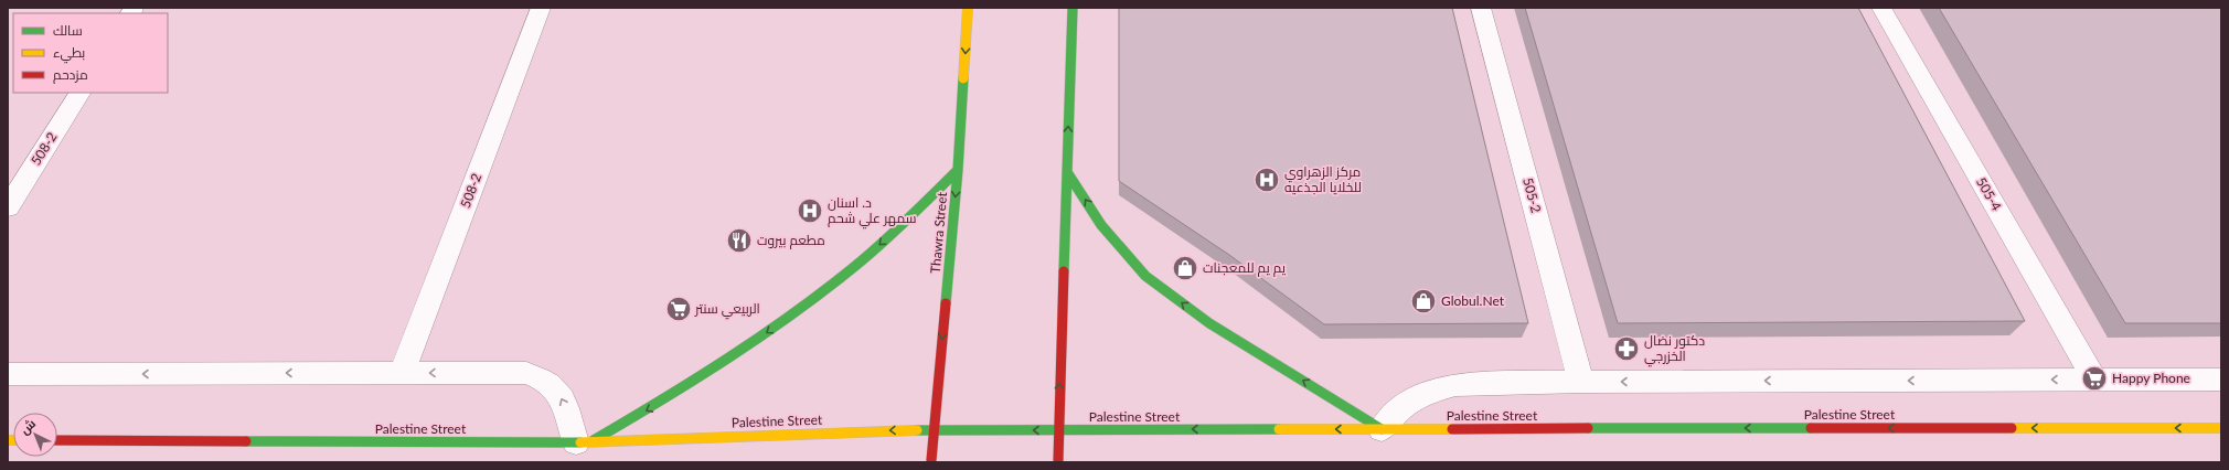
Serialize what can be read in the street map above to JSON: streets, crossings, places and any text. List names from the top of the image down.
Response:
{
  "streets": {
    "main road": ["Thawra Street", "Palestine Street"],
    "street": ["508-2", "505-4", "505-2"]
  },
  "crossings": [
    ["Thawra Street", "Palestine Street"]
  ],
  "one_way": ["Thawra Street", "Palestine Street"],
  "places": {
    "hospital": ["مركز الزهراوي للخلايا الجذعيه", "د. اسنان سمهر علي شحم"],
    "restaurant": ["مطعم بيروت"],
    "shop": ["يم يم للمعجنات", "Globul.Net"],
    "supermarket": ["الربيعي سنتر", "Happy Phone"],
    "pharmacy": ["دكتور نضال الخزرجي"]
  },
  "legend": ["سالك", "بطيء", "مزدحم"],
  "north": "top left"
}
